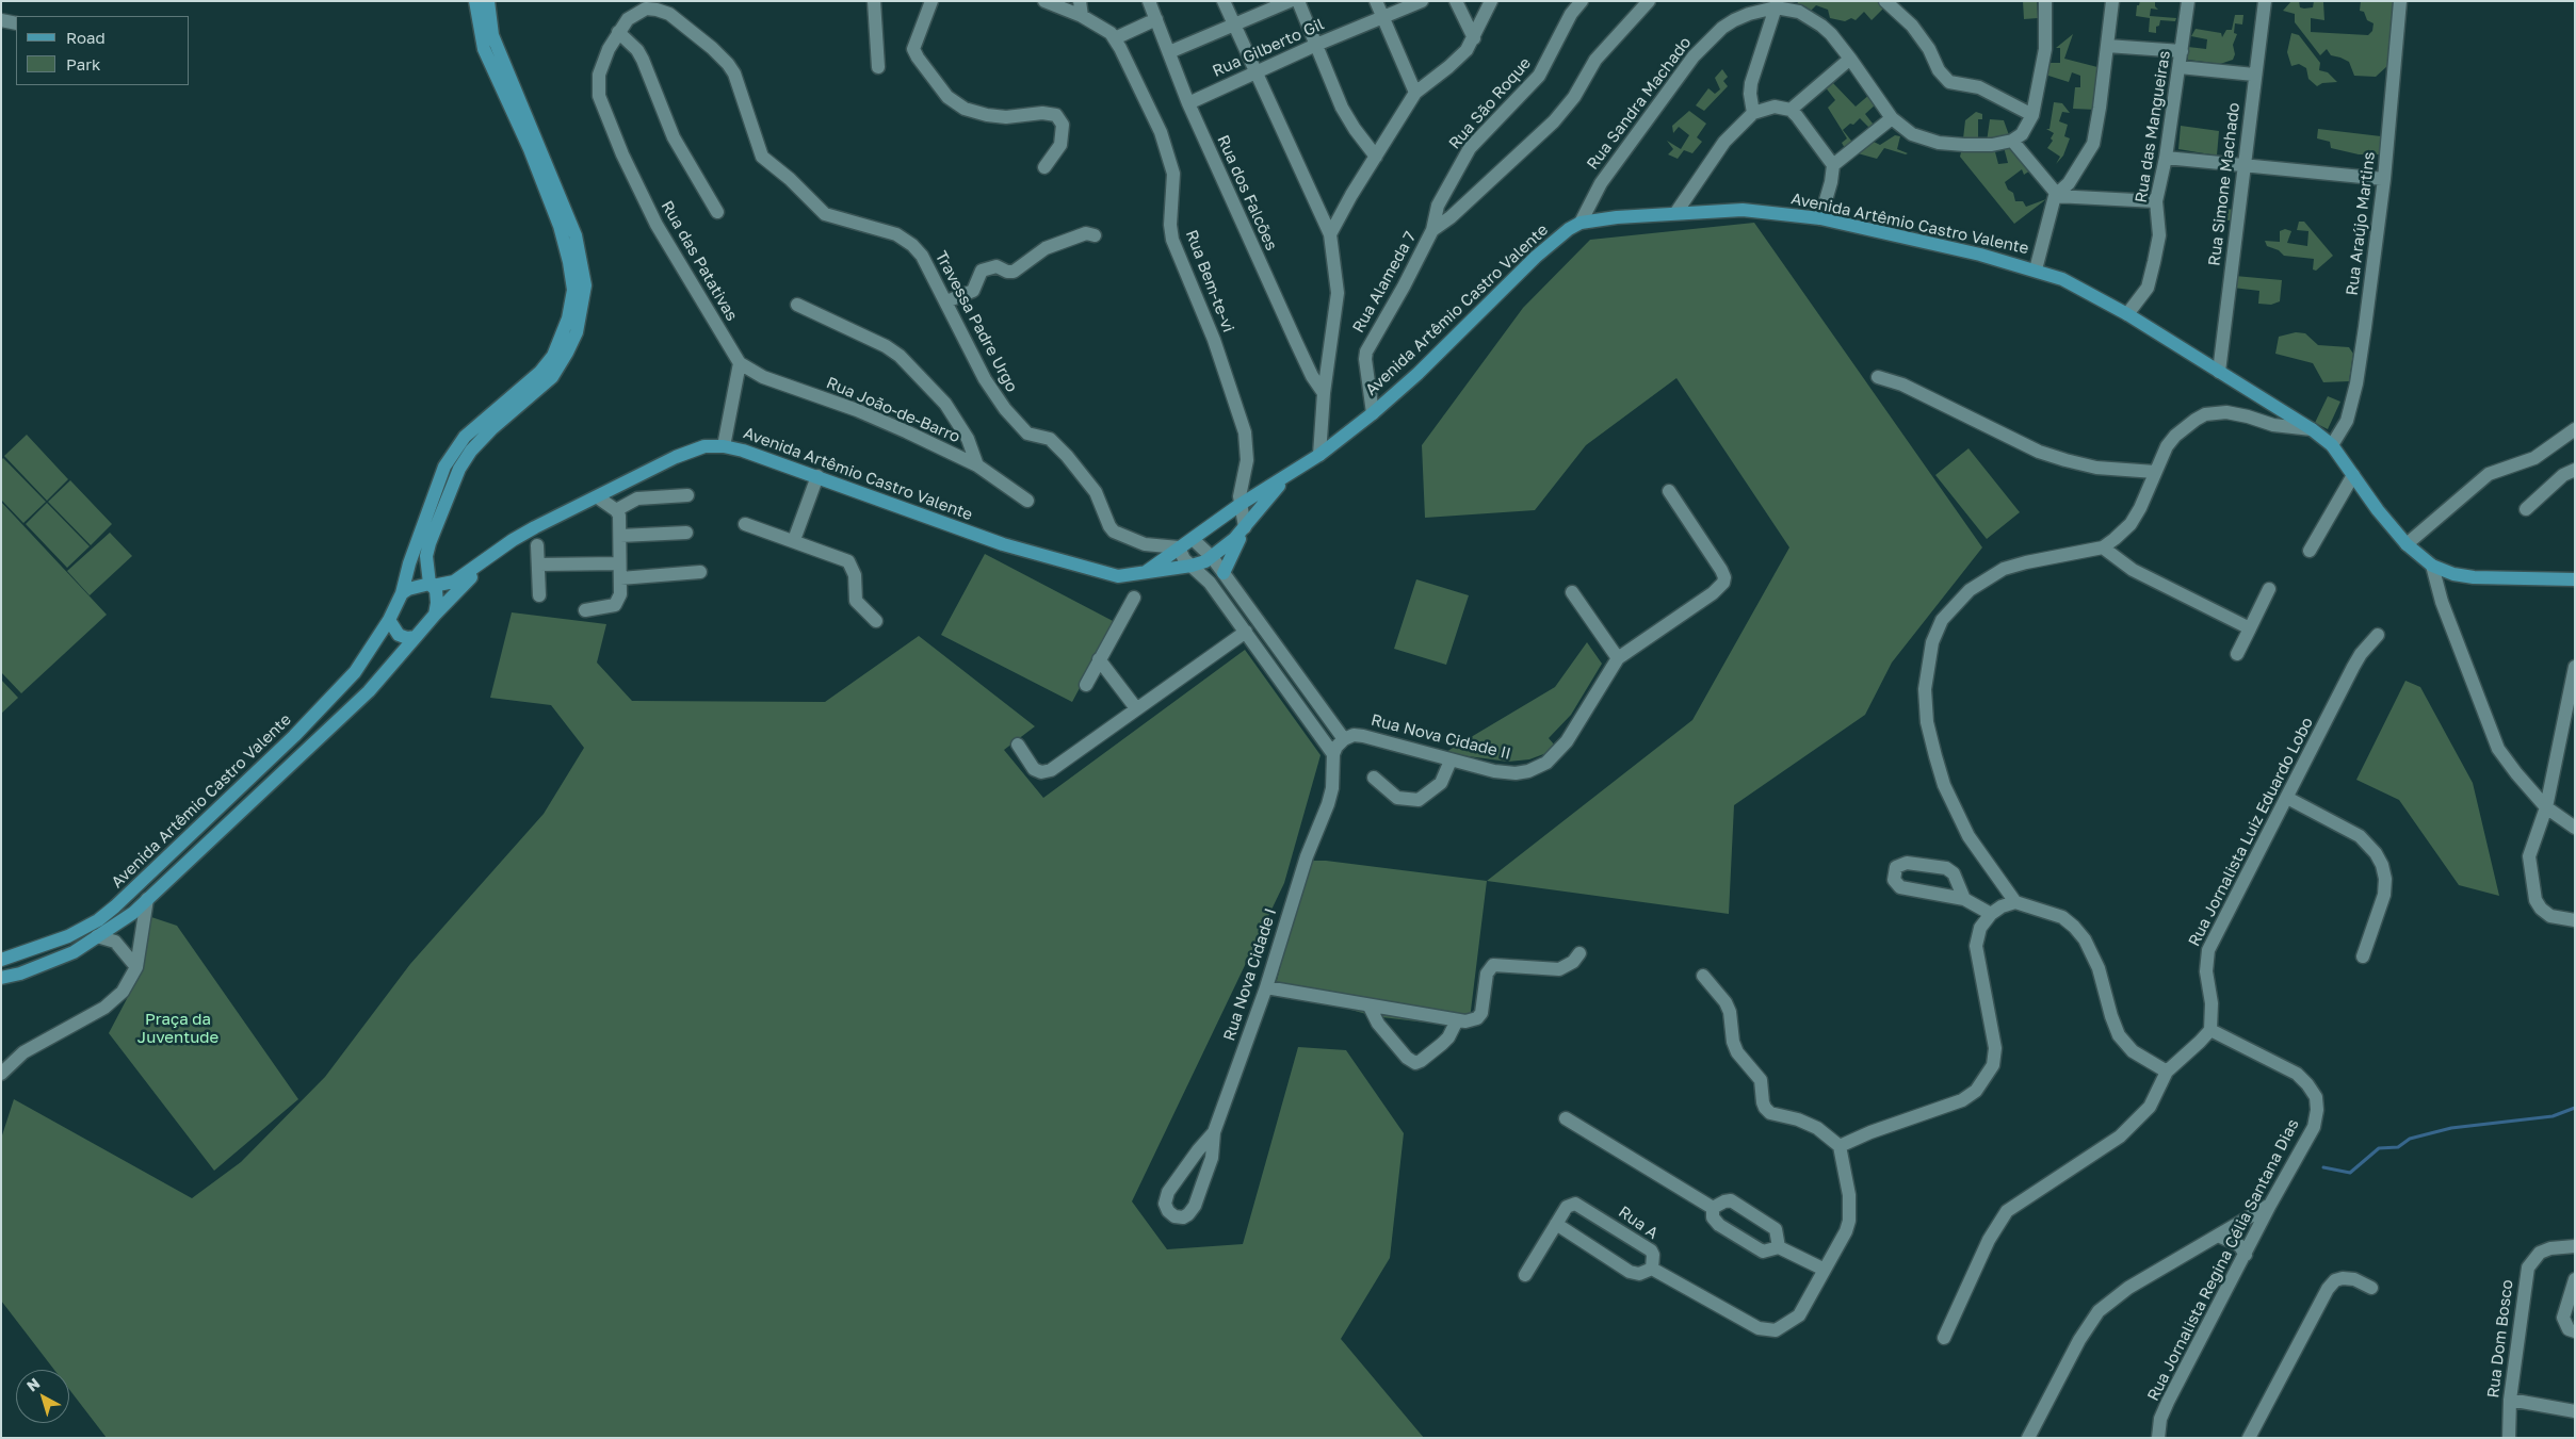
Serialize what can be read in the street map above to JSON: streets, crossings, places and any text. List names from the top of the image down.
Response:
{
  "streets": {
    "main road": ["Avenida Artêmio Castro Valente"],
    "street": [
      "Rua Gilberto Gil",
      "Rua São Roque",
      "Rua Sandra Machado",
      "Rua das Mangueiras",
      "Rua Simone Machado",
      "Rua dos Falcões",
      "Rua Araújo Martins",
      "Rua das Patativas",
      "Rua Bem-te-vi",
      "Rua Alameda 7",
      "Travessa Padre Urgo",
      "Rua João-de-Barro",
      "Rua Nova Cidade II",
      "Rua Jornalista Luiz Eduardo Lobo",
      "Rua Nova Cidade I",
      "Rua A",
      "Rua Jornalista Regina Célia Santana Dias",
      "Rua Dom Bosco"
    ]
  },
  "crossings": [
    ["Rua Gilberto Gil", "Rua dos Falcões"],
    ["Rua São Roque", "Rua Alameda 7"],
    ["Rua Sandra Machado", "Avenida Artêmio Castro Valente"],
    ["Rua das Mangueiras", "Avenida Artêmio Castro Valente"],
    ["Rua Simone Machado", "Avenida Artêmio Castro Valente"],
    ["Avenida Artêmio Castro Valente", "Rua Araújo Martins"],
    ["Avenida Artêmio Castro Valente", "Rua Bem-te-vi"],
    ["Avenida Artêmio Castro Valente", "Rua Alameda 7"],
    ["Avenida Artêmio Castro Valente", "Travessa Padre Urgo"],
    ["Rua das Patativas", "Travessa Padre Urgo"],
    ["Rua das Patativas", "Rua João-de-Barro"],
    ["Rua Jornalista Luiz Eduardo Lobo", "Rua Jornalista Regina Célia Santana Dias"]
  ],
  "parks": ["Praça da Juventude"],
  "legend": ["Road", "Park"],
  "north": "top left"
}
